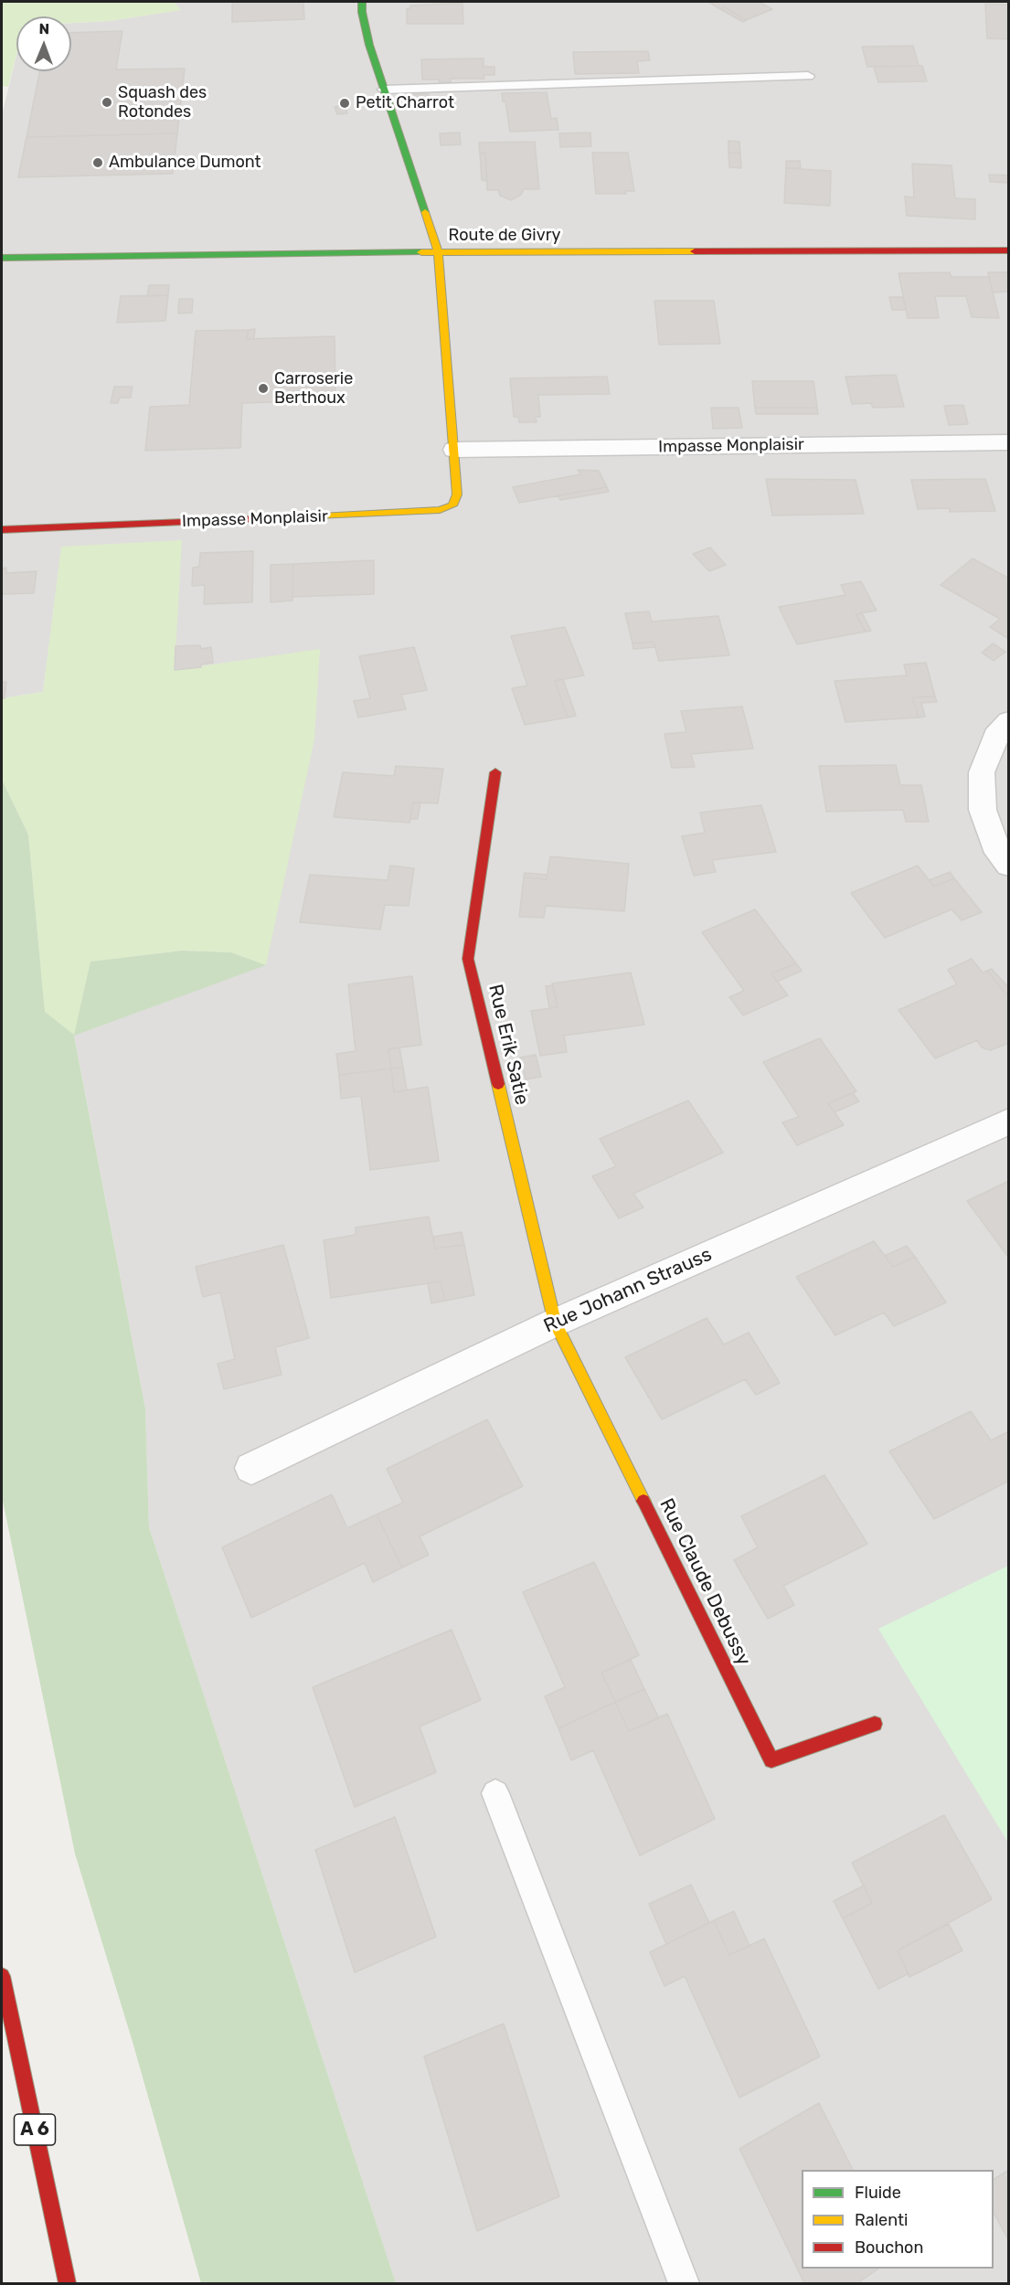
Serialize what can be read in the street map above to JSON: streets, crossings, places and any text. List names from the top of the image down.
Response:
{
  "streets": {
    "main road": [
      "Route de Givry",
      "Impasse Monplaisir",
      "Rue Erik Satie",
      "Rue Claude Debussy",
      "A 6"
    ],
    "street": ["Rue Johann Strauss"]
  },
  "crossings": [
    ["Route de Givry", "Impasse Monplaisir"],
    ["Rue Erik Satie", "Rue Johann Strauss"],
    ["Rue Erik Satie", "Rue Claude Debussy"],
    ["Rue Johann Strauss", "Rue Claude Debussy"]
  ],
  "places": [
    "Squash des Rotondes",
    "Petit Charrot",
    "Ambulance Dumont",
    "Carroserie Berthoux"
  ],
  "legend": ["Fluide", "Ralenti", "Bouchon"],
  "north": "top"
}
